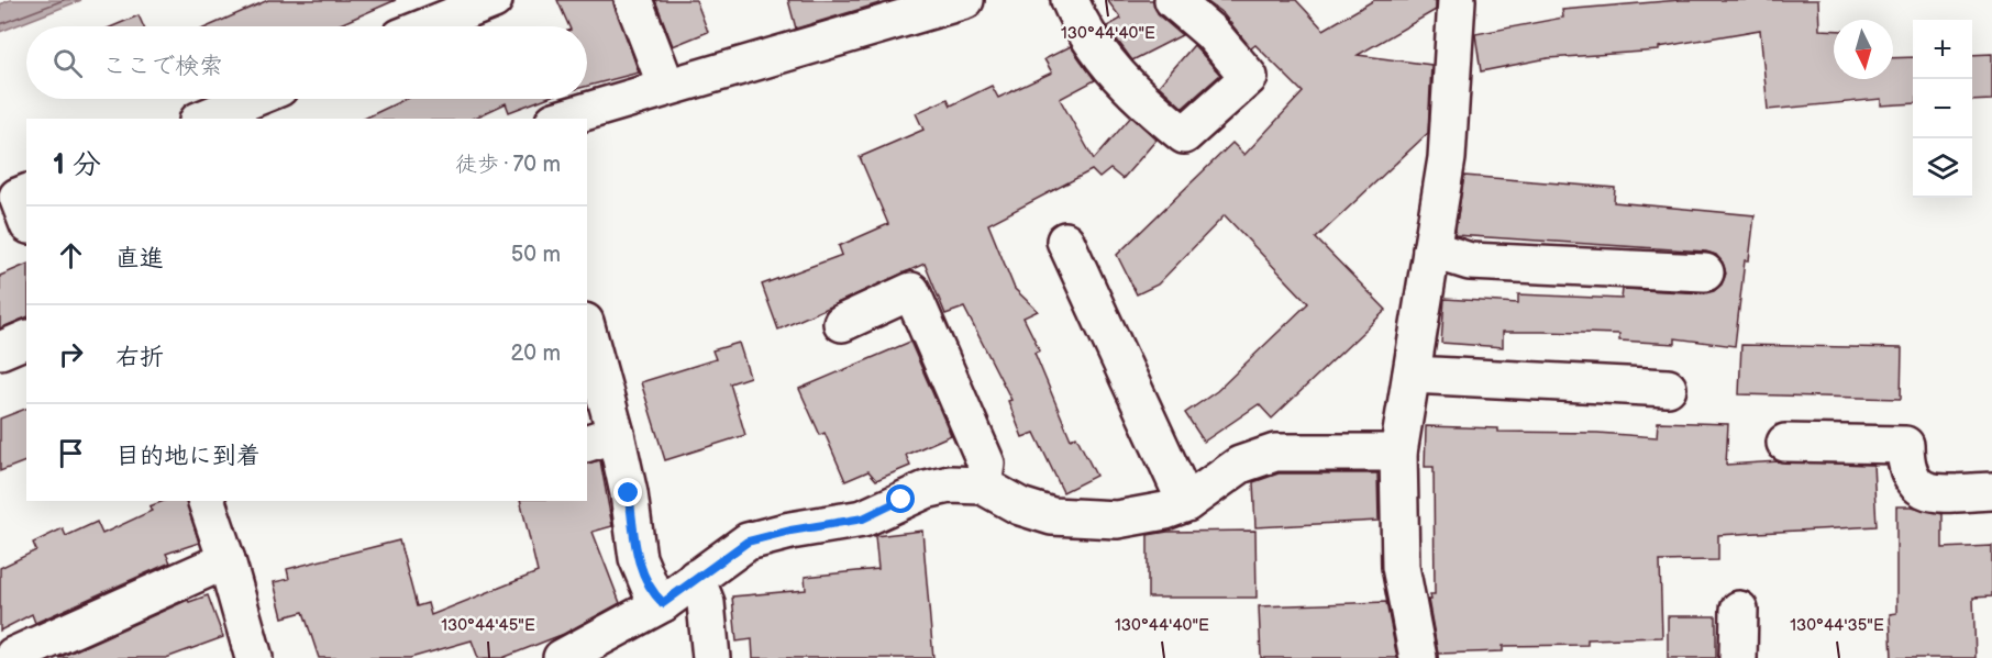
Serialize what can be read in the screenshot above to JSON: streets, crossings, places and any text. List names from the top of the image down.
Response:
{
  "north": "bottom",
  "page": {
    "map_buttons": ["+", "−"],
    "search": "ここで検索",
    "heading": ["1 分", "徒歩 · 70 m"],
    "list": [
      ["直進", "50 m"],
      ["右折", "20 m"],
      "目的地に到着"
    ]
  },
  "coordinates": ["130°44'40\"E", "130°44'45\"E", "130°44'35\"E"]
}
